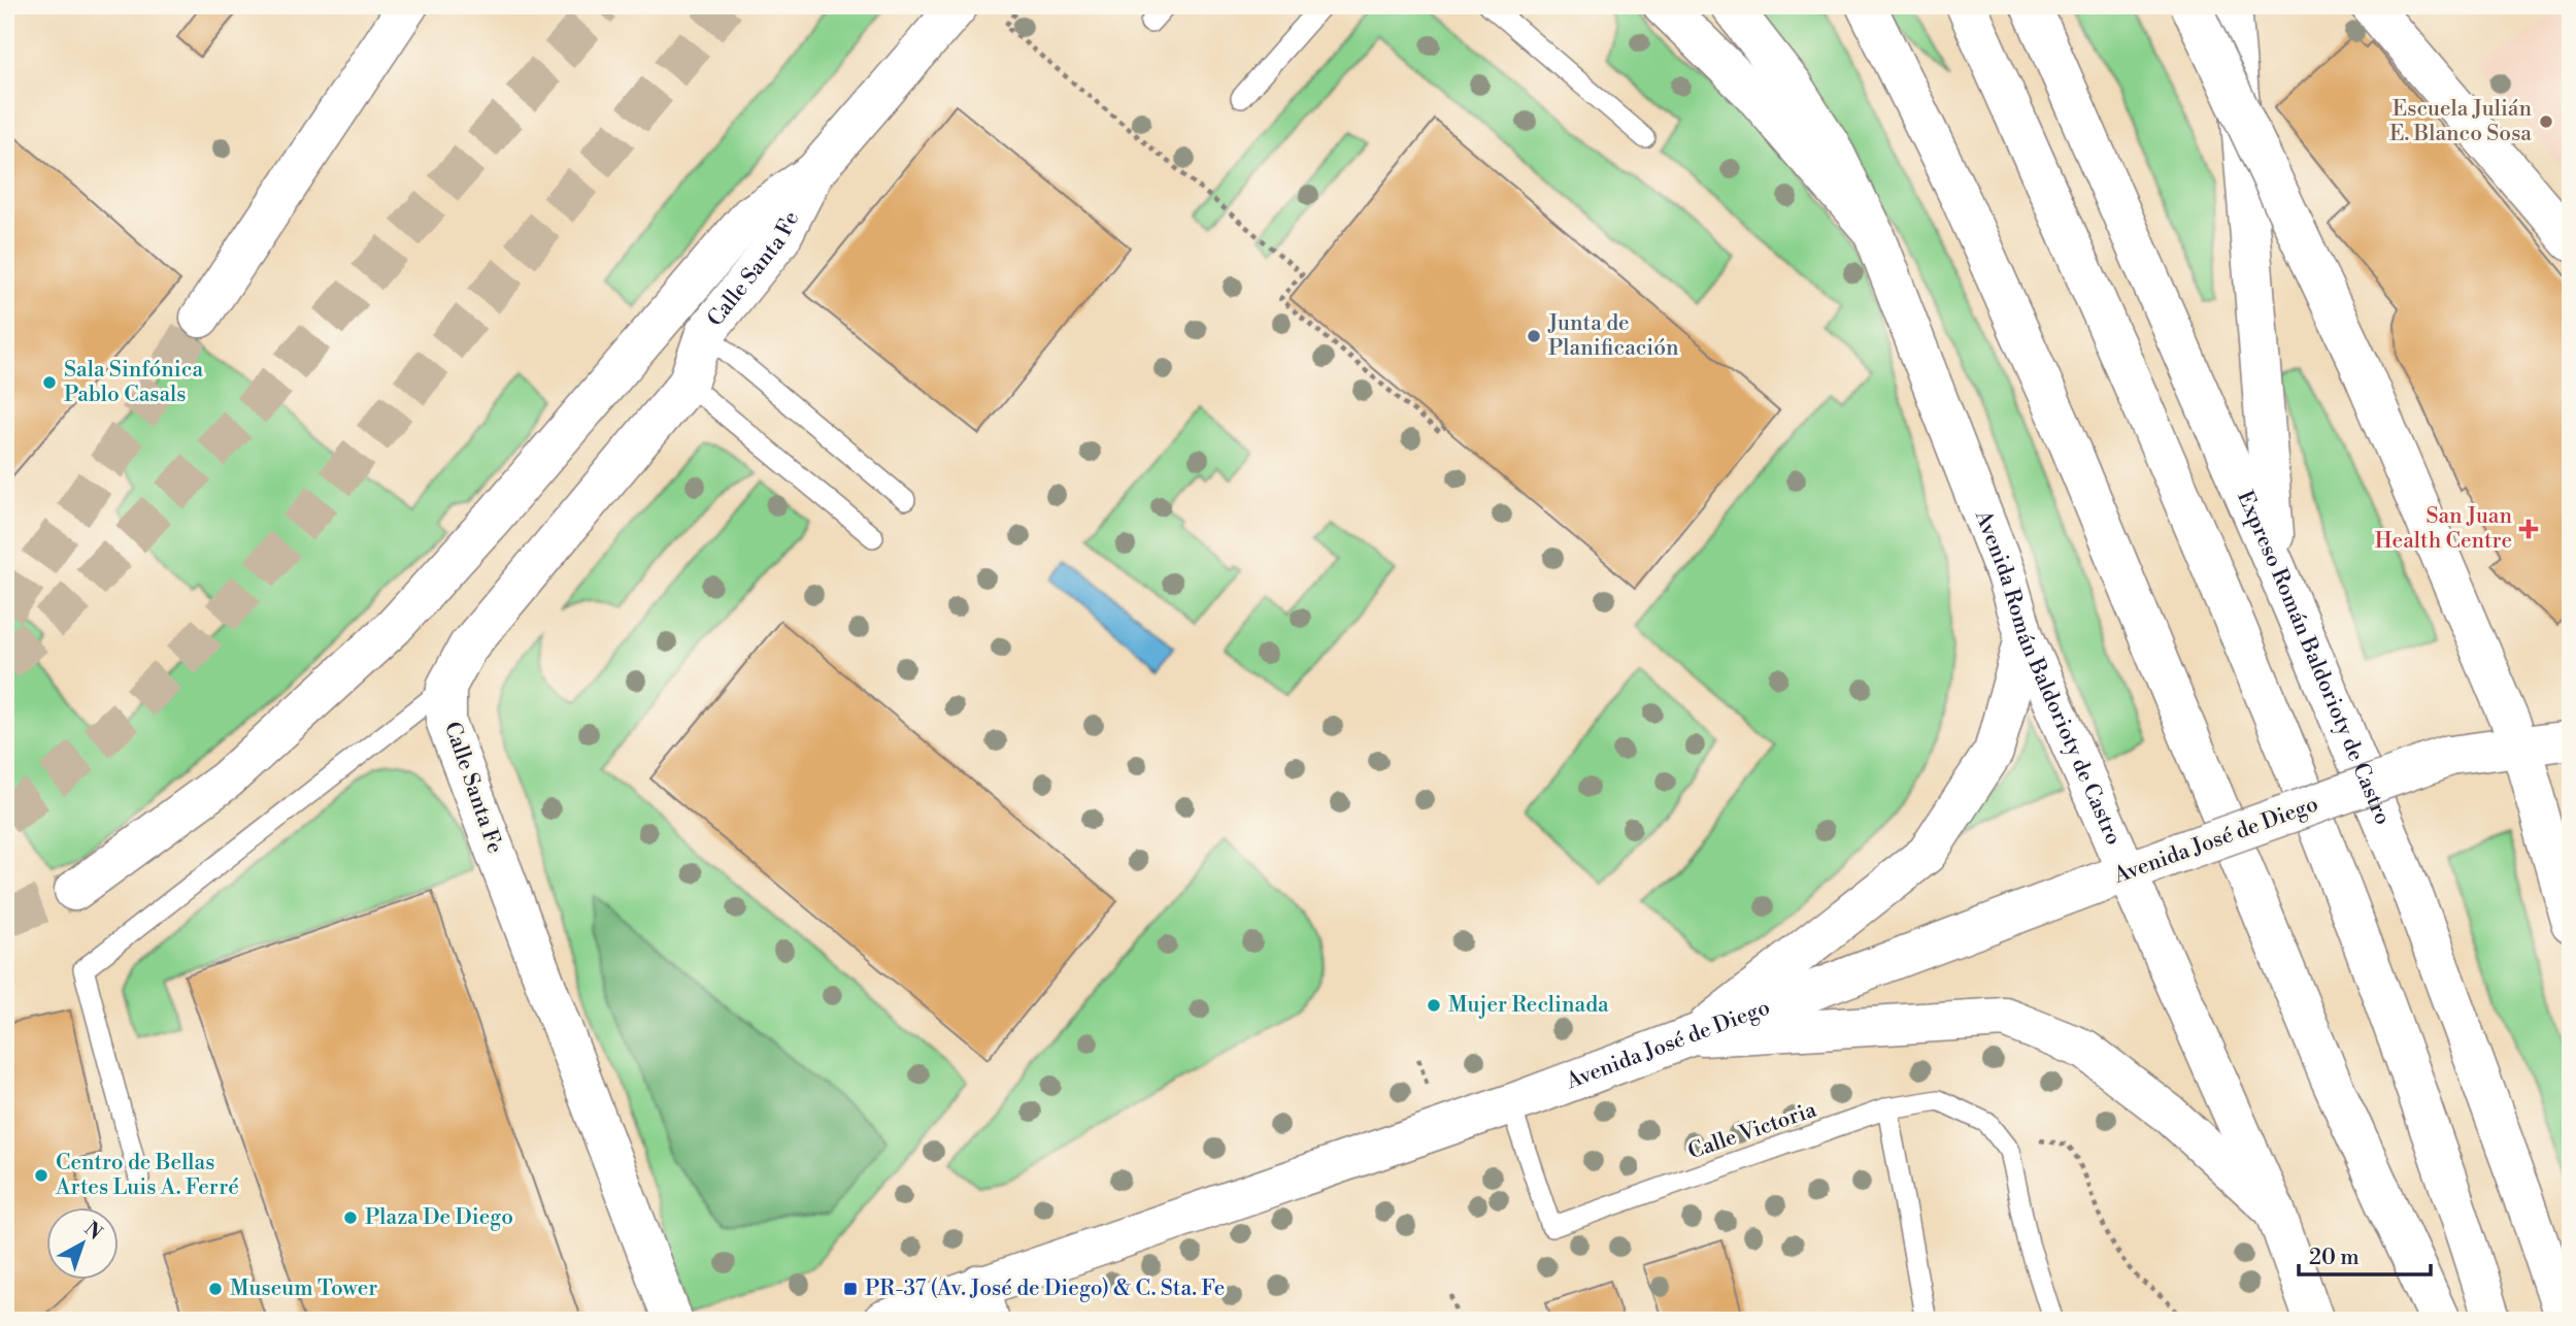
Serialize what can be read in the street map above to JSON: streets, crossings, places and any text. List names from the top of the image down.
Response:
{
  "streets": {
    "main road": [
      "Calle Santa Fe",
      "Expreso Román Baldorioty de Castro",
      "Avenida Román Baldorioty de Castro",
      "Avenida José de Diego"
    ],
    "lane": ["Calle Victoria"]
  },
  "crossings": [
    ["Avenida Román Baldorioty de Castro", "Avenida José de Diego"],
    ["Avenida José de Diego", "Calle Victoria"]
  ],
  "places": {
    "other": [
      "Escuela Julián E. Blanco Sosa",
      "Junta de Planificación",
      "Sala Sinfónica Pablo Casals",
      "Mujer Reclinada",
      "Centro de Bellas Artes Luis A. Ferré",
      "Plaza De Diego",
      "Museum Tower"
    ],
    "health": ["San Juan Health Centre"],
    "transit": ["PR-37 (Av. José de Diego) & C. Sta. Fe"]
  },
  "scale_bar": "20 m",
  "north": "top right"
}
